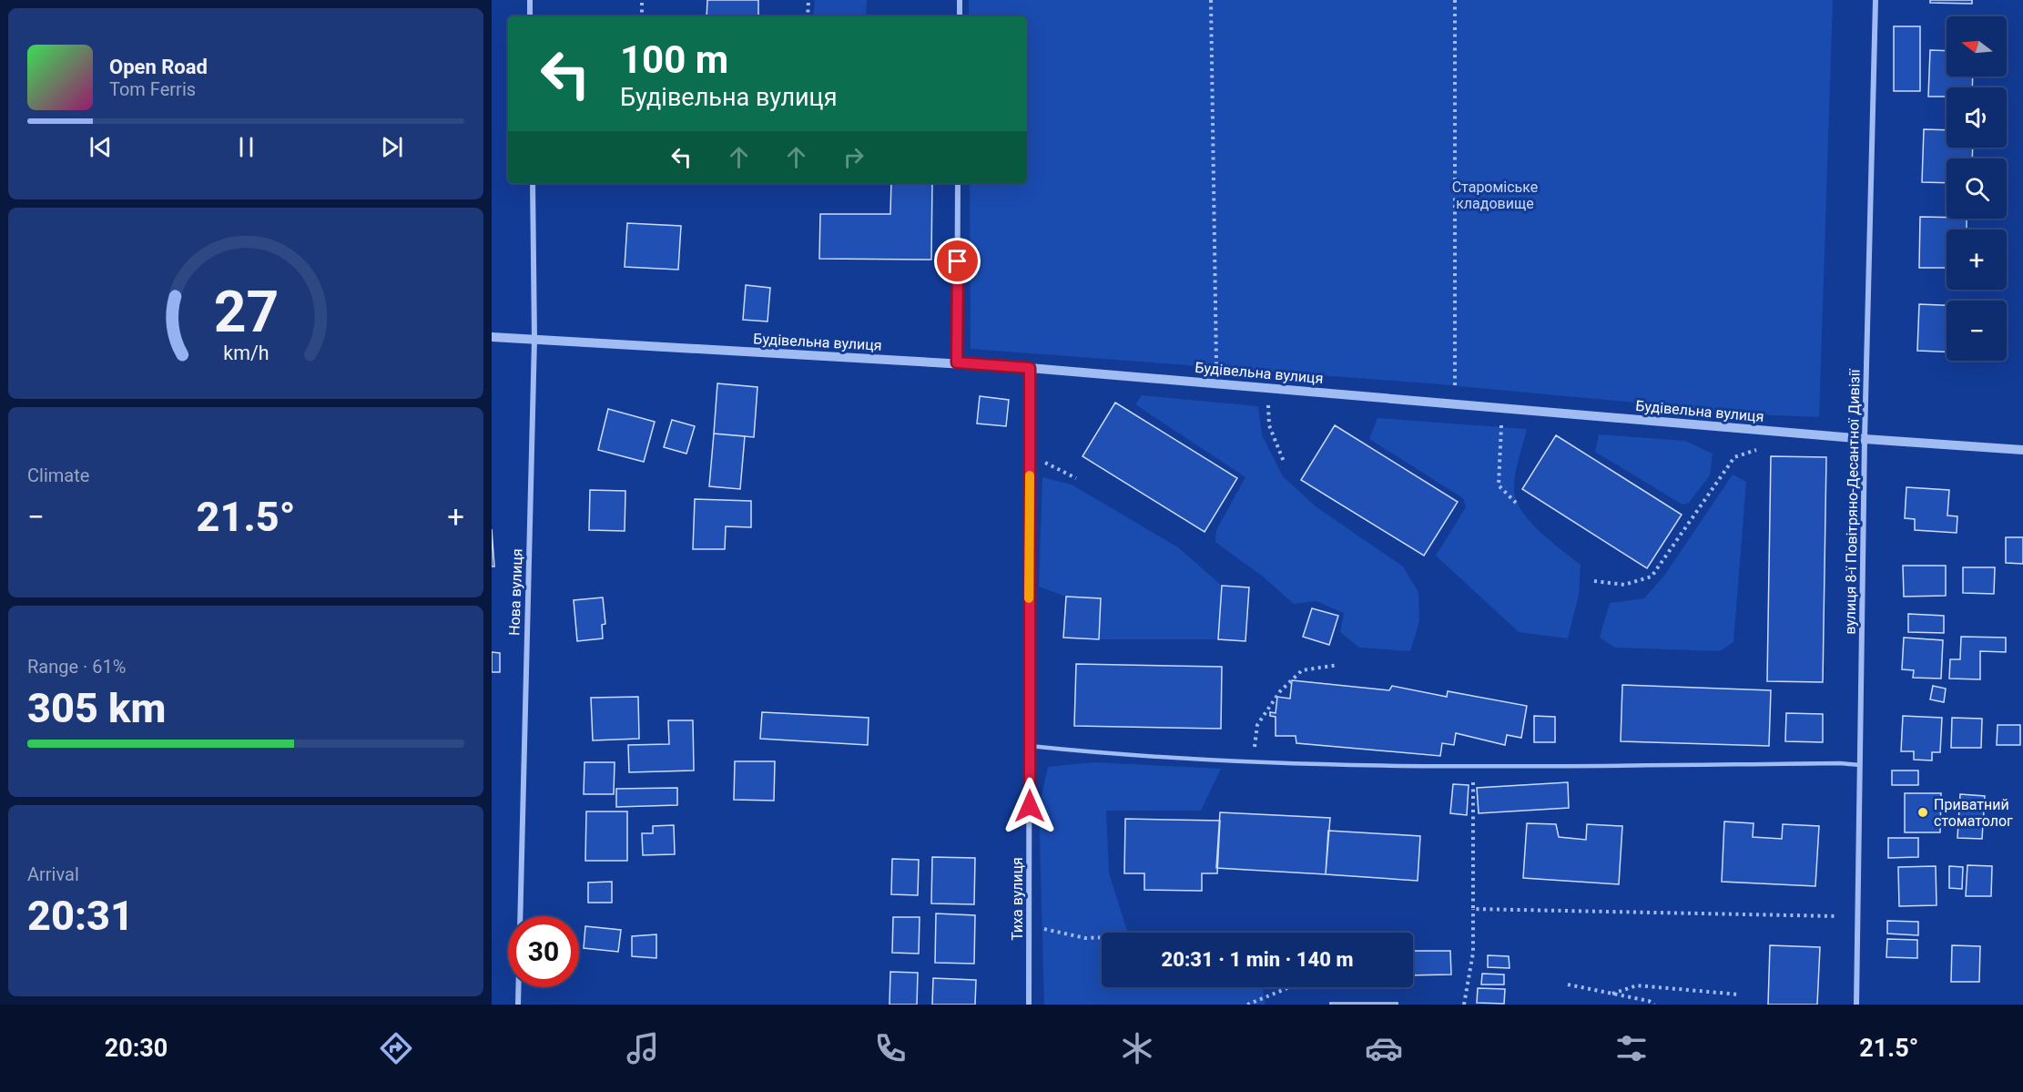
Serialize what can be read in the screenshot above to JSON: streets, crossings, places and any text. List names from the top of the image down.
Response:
{
  "streets": {
    "street": [
      "Будівельна вулиця",
      "вулиця 8-ї Повітряно-Десантної Дивізії",
      "Нова вулиця",
      "Тиха вулиця"
    ]
  },
  "crossings": [
    ["Будівельна вулиця", "вулиця 8-ї Повітряно-Десантної Дивізії"],
    ["Будівельна вулиця", "Нова вулиця"],
    ["Будівельна вулиця", "Тиха вулиця"]
  ],
  "parks": ["Староміське кладовище"],
  "places": ["Приватний стоматолог"],
  "north": "left",
  "page": {
    "map_buttons": ["+", "−"],
    "turn": ["100 m", "Будівельна вулиця"],
    "song": ["Open Road", "Tom Ferris"],
    "tile": [
      "Climate",
      ["Range · 61%", "305 km"],
      ["Arrival", "20:31"]
    ],
    "heat": ["−", "21.5°", "+"],
    "limit": "30",
    "trip": "20:31 · 1 min · 140 m",
    "tabs": ["20:30", "21.5°"],
    "gauge": ["27", "km/h"]
  }
}
